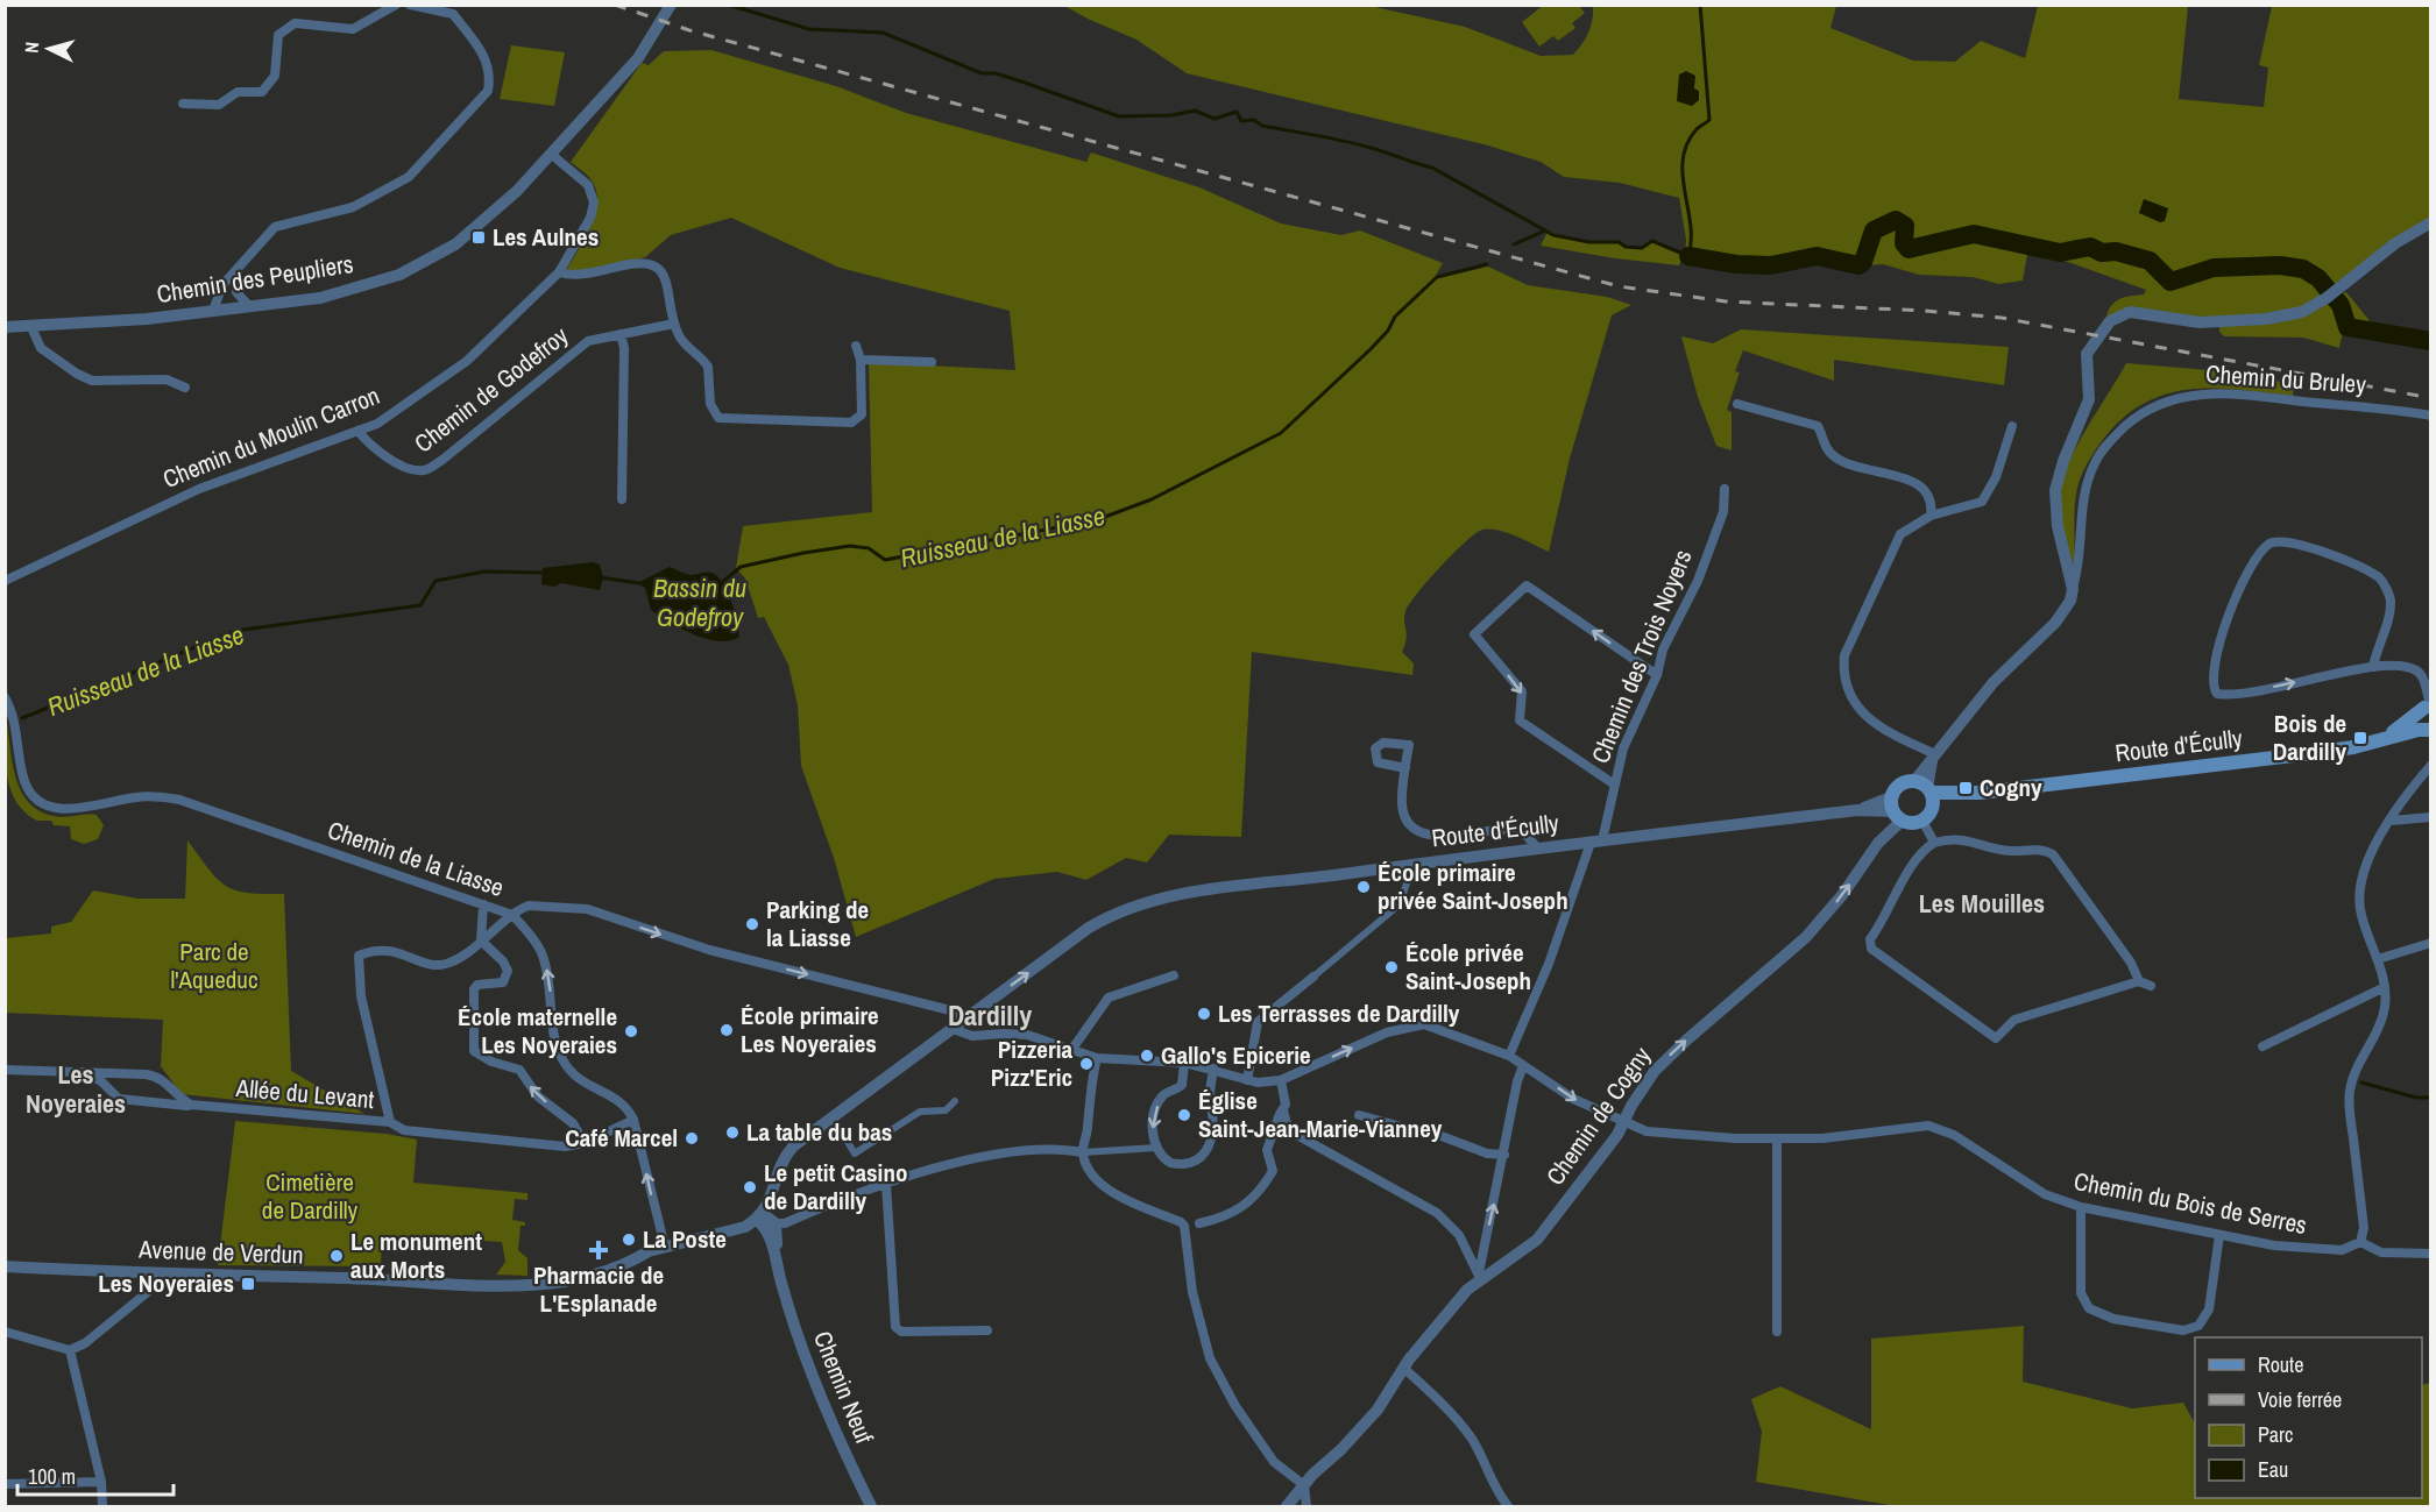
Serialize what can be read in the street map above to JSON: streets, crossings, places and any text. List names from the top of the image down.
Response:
{
  "streets": {
    "main road": ["Route d'Écully"],
    "street": [
      "Chemin des Peupliers",
      "Chemin du Bruley",
      "Chemin de Godefroy",
      "Chemin du Moulin Carron",
      "Chemin des Trois Noyers",
      "Chemin de la Liasse",
      "Allée du Levant",
      "Chemin de Cogny",
      "Chemin du Bois de Serres",
      "Avenue de Verdun",
      "Chemin Neuf"
    ]
  },
  "crossings": [
    ["Chemin des Peupliers", "Chemin du Moulin Carron"],
    ["Chemin de Godefroy", "Chemin du Moulin Carron"],
    ["Chemin des Trois Noyers", "Route d'Écully"],
    ["Chemin des Trois Noyers", "Chemin du Bois de Serres"],
    ["Route d'Écully", "Chemin de la Liasse"],
    ["Route d'Écully", "Chemin de Cogny"],
    ["Chemin de Cogny", "Chemin du Bois de Serres"],
    ["Avenue de Verdun", "Chemin Neuf"]
  ],
  "one_way": ["Route d'Écully", "Chemin de la Liasse", "Chemin de Cogny"],
  "districts": ["Les Mouilles", "Dardilly", "Les Noyeraies"],
  "water": ["Ruisseau de la Liasse", "Bassin du Godefroy"],
  "parks": ["Parc de l'Aqueduc", "Cimetière de Dardilly"],
  "places": {
    "transit": [
      "Les Aulnes",
      "Bois de Dardilly",
      "Cogny",
      "Les Noyeraies"
    ],
    "other": [
      "École primaire privée Saint-Joseph",
      "Parking de la Liasse",
      "École privée Saint-Joseph",
      "Les Terrasses de Dardilly",
      "École primaire Les Noyeraies",
      "École maternelle Les Noyeraies",
      "Gallo's Epicerie",
      "Pizzeria Pizz'Eric",
      "Église Saint-Jean-Marie-Vianney",
      "La table du bas",
      "Café Marcel",
      "Le petit Casino de Dardilly",
      "La Poste",
      "Le monument aux Morts"
    ],
    "health": ["Pharmacie de L'Esplanade"]
  },
  "legend": [
    "Route",
    "Voie ferrée",
    "Parc",
    "Eau"
  ],
  "scale_bar": "100 m",
  "north": "left"
}
